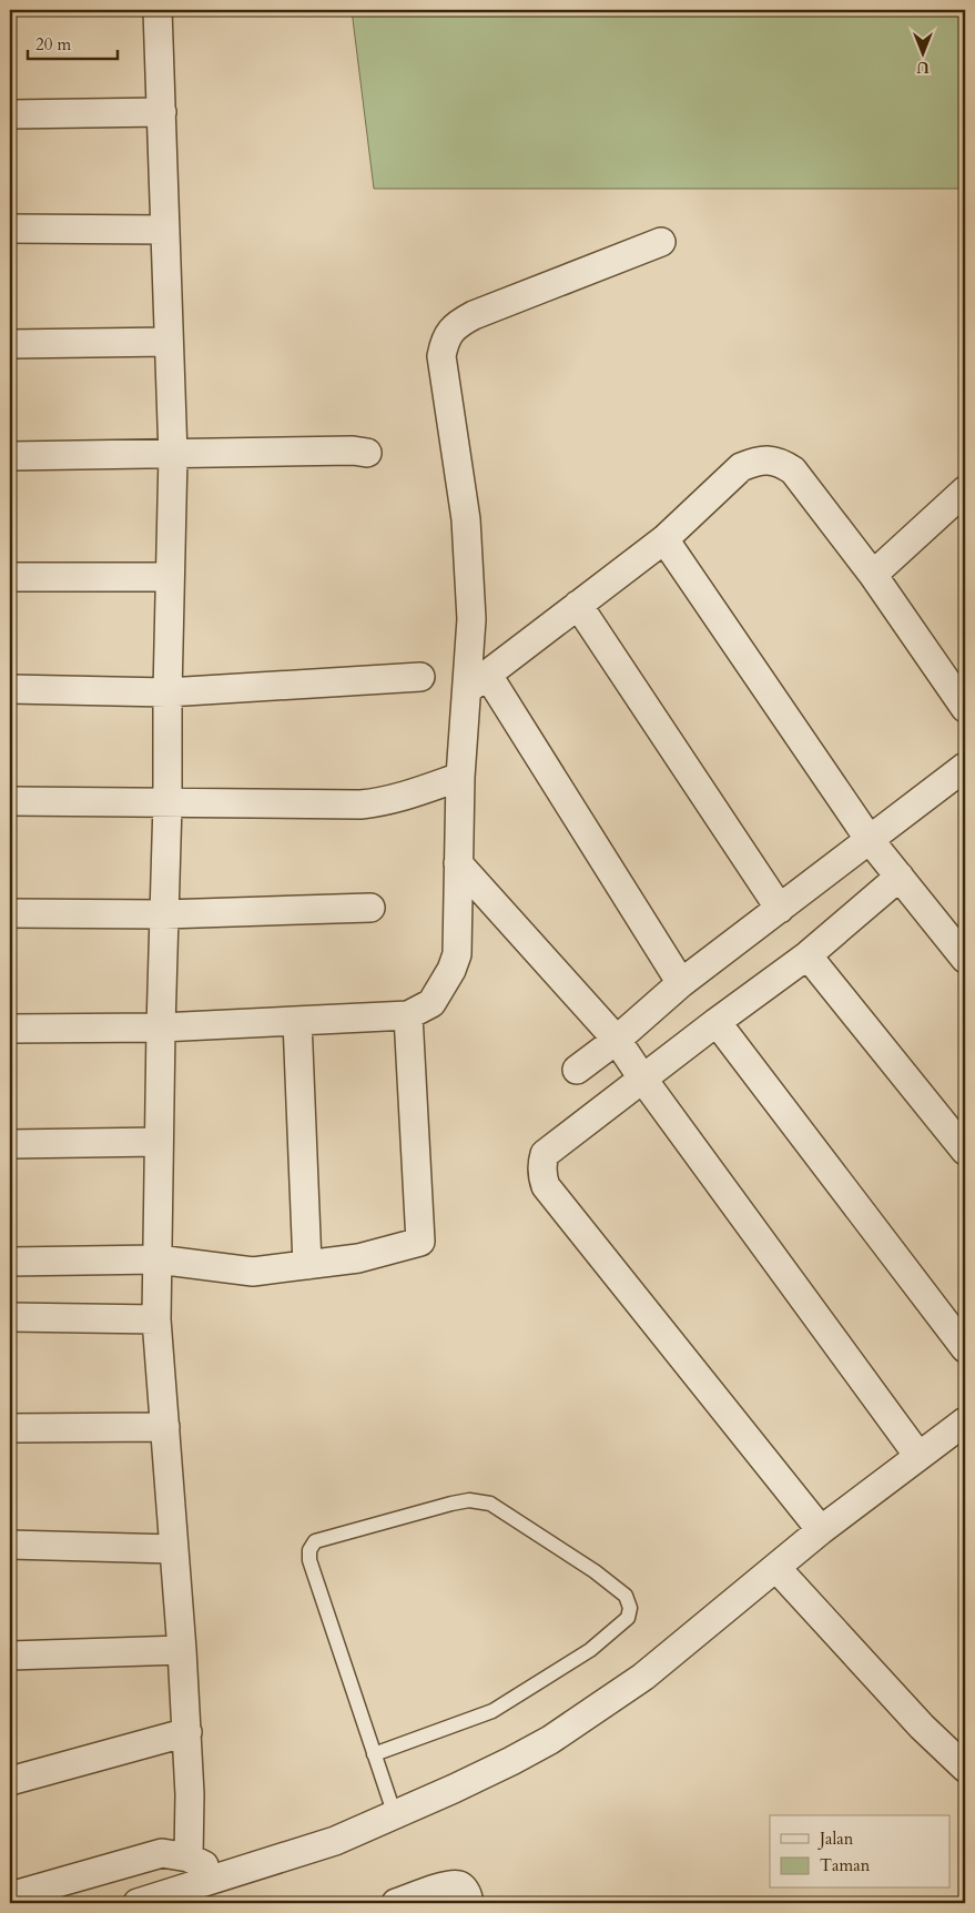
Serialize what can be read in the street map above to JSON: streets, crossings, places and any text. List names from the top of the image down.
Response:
{
  "legend": ["Jalan", "Taman"],
  "scale_bar": "20 m",
  "north": "bottom"
}
